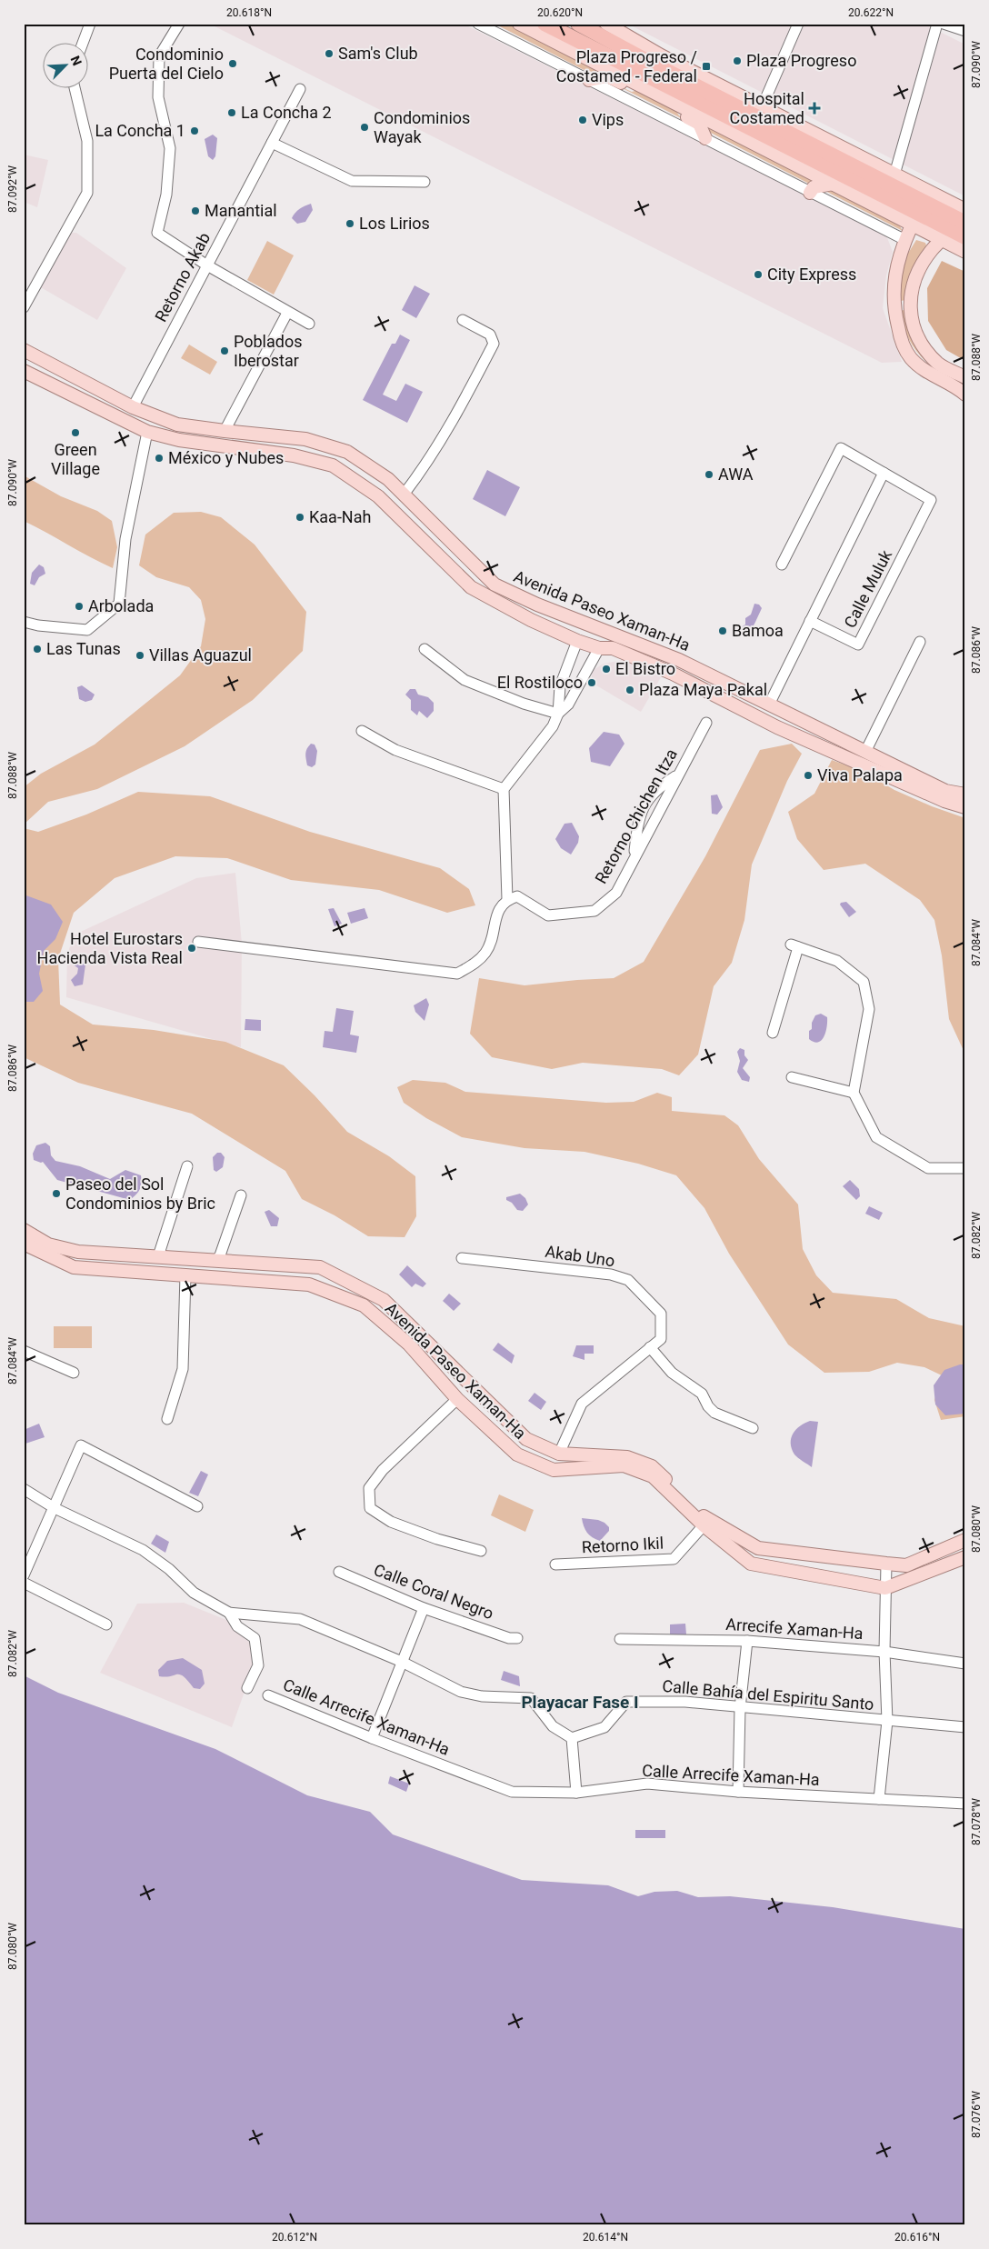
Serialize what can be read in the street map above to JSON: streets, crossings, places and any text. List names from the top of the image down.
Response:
{
  "streets": {
    "main road": ["Avenida Paseo Xaman-Ha"],
    "street": [
      "Retorno Akab",
      "Calle Muluk",
      "Retorno Chichen Itza",
      "Akab Uno",
      "Retorno Ikil",
      "Calle Coral Negro",
      "Arrecife Xaman-Ha",
      "Calle Bahía del Espiritu Santo",
      "Calle Arrecife Xaman-Ha"
    ]
  },
  "crossings": [
    ["Retorno Akab", "Avenida Paseo Xaman-Ha"],
    ["Avenida Paseo Xaman-Ha", "Akab Uno"],
    ["Avenida Paseo Xaman-Ha", "Retorno Ikil"]
  ],
  "districts": ["Playacar Fase I"],
  "places": {
    "other": [
      "Sam's Club",
      "Plaza Progreso",
      "Condominio Puerta del Cielo",
      "La Concha 2",
      "Vips",
      "Condominios Wayak",
      "La Concha 1",
      "Manantial",
      "Los Lirios",
      "City Express",
      "Poblados Iberostar",
      "Green Village",
      "México y Nubes",
      "AWA",
      "Kaa-Nah",
      "Arbolada",
      "Bamoa",
      "Las Tunas",
      "Villas Aguazul",
      "El Bistro",
      "El Rostiloco",
      "Plaza Maya Pakal",
      "Viva Palapa",
      "Hotel Eurostars Hacienda Vista Real",
      "Paseo del Sol Condominios by Bric"
    ],
    "transit": ["Plaza Progreso / Costamed - Federal"],
    "health": ["Hospital Costamed"]
  },
  "north": "top right",
  "coordinates": [
    "20.618°N",
    "20.620°N",
    "20.622°N",
    "87.090°W",
    "87.092°W",
    "87.088°W",
    "87.086°W",
    "87.084°W",
    "87.082°W",
    "87.080°W",
    "87.078°W",
    "87.076°W",
    "20.612°N",
    "20.614°N",
    "20.616°N"
  ]
}
